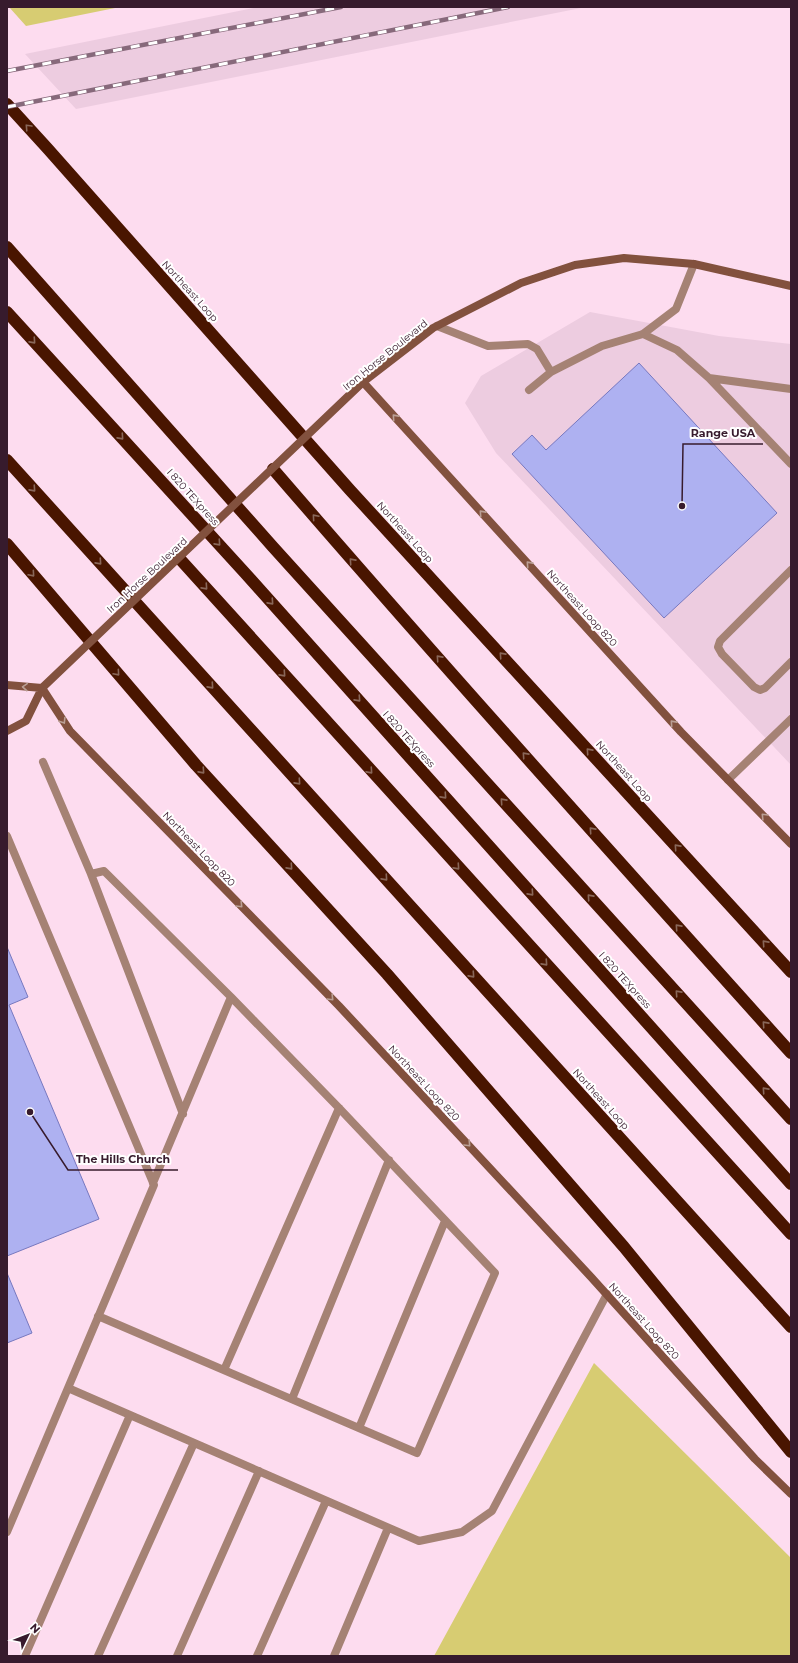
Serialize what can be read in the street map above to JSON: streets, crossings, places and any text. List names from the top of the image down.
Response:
{
  "streets": {
    "highway": ["Northeast Loop", "I 820 TEXpress"],
    "main road": ["Iron Horse Boulevard", "Northeast Loop 820"]
  },
  "crossings": [
    ["Iron Horse Boulevard", "Northeast Loop 820"]
  ],
  "places": ["Range USA", "The Hills Church"],
  "north": "top right"
}
